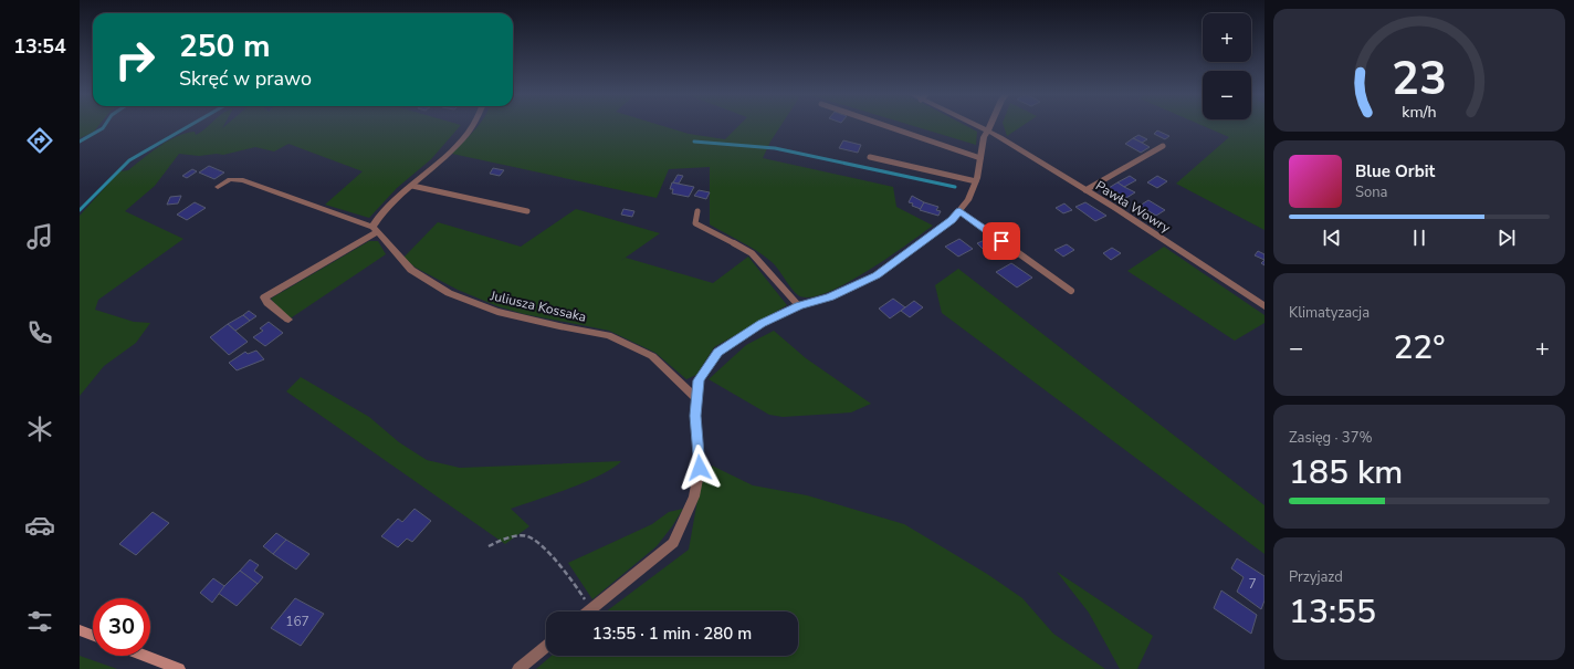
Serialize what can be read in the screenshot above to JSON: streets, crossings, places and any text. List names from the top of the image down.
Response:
{
  "streets": {
    "street": ["Pawła Wowry", "Juliusza Kossaka"]
  },
  "house_numbers": ["7", "167"],
  "page": {
    "tabs": "13:54",
    "map_buttons": ["+", "−"],
    "turn": ["250 m", "Skręć w prawo"],
    "song": ["Blue Orbit", "Sona"],
    "tile": [
      "Klimatyzacja",
      ["Zasięg · 37%", "185 km"],
      ["Przyjazd", "13:55"]
    ],
    "heat": ["−", "22°", "+"],
    "limit": "30",
    "trip": "13:55 · 1 min · 280 m",
    "gauge": ["23", "km/h"]
  }
}
